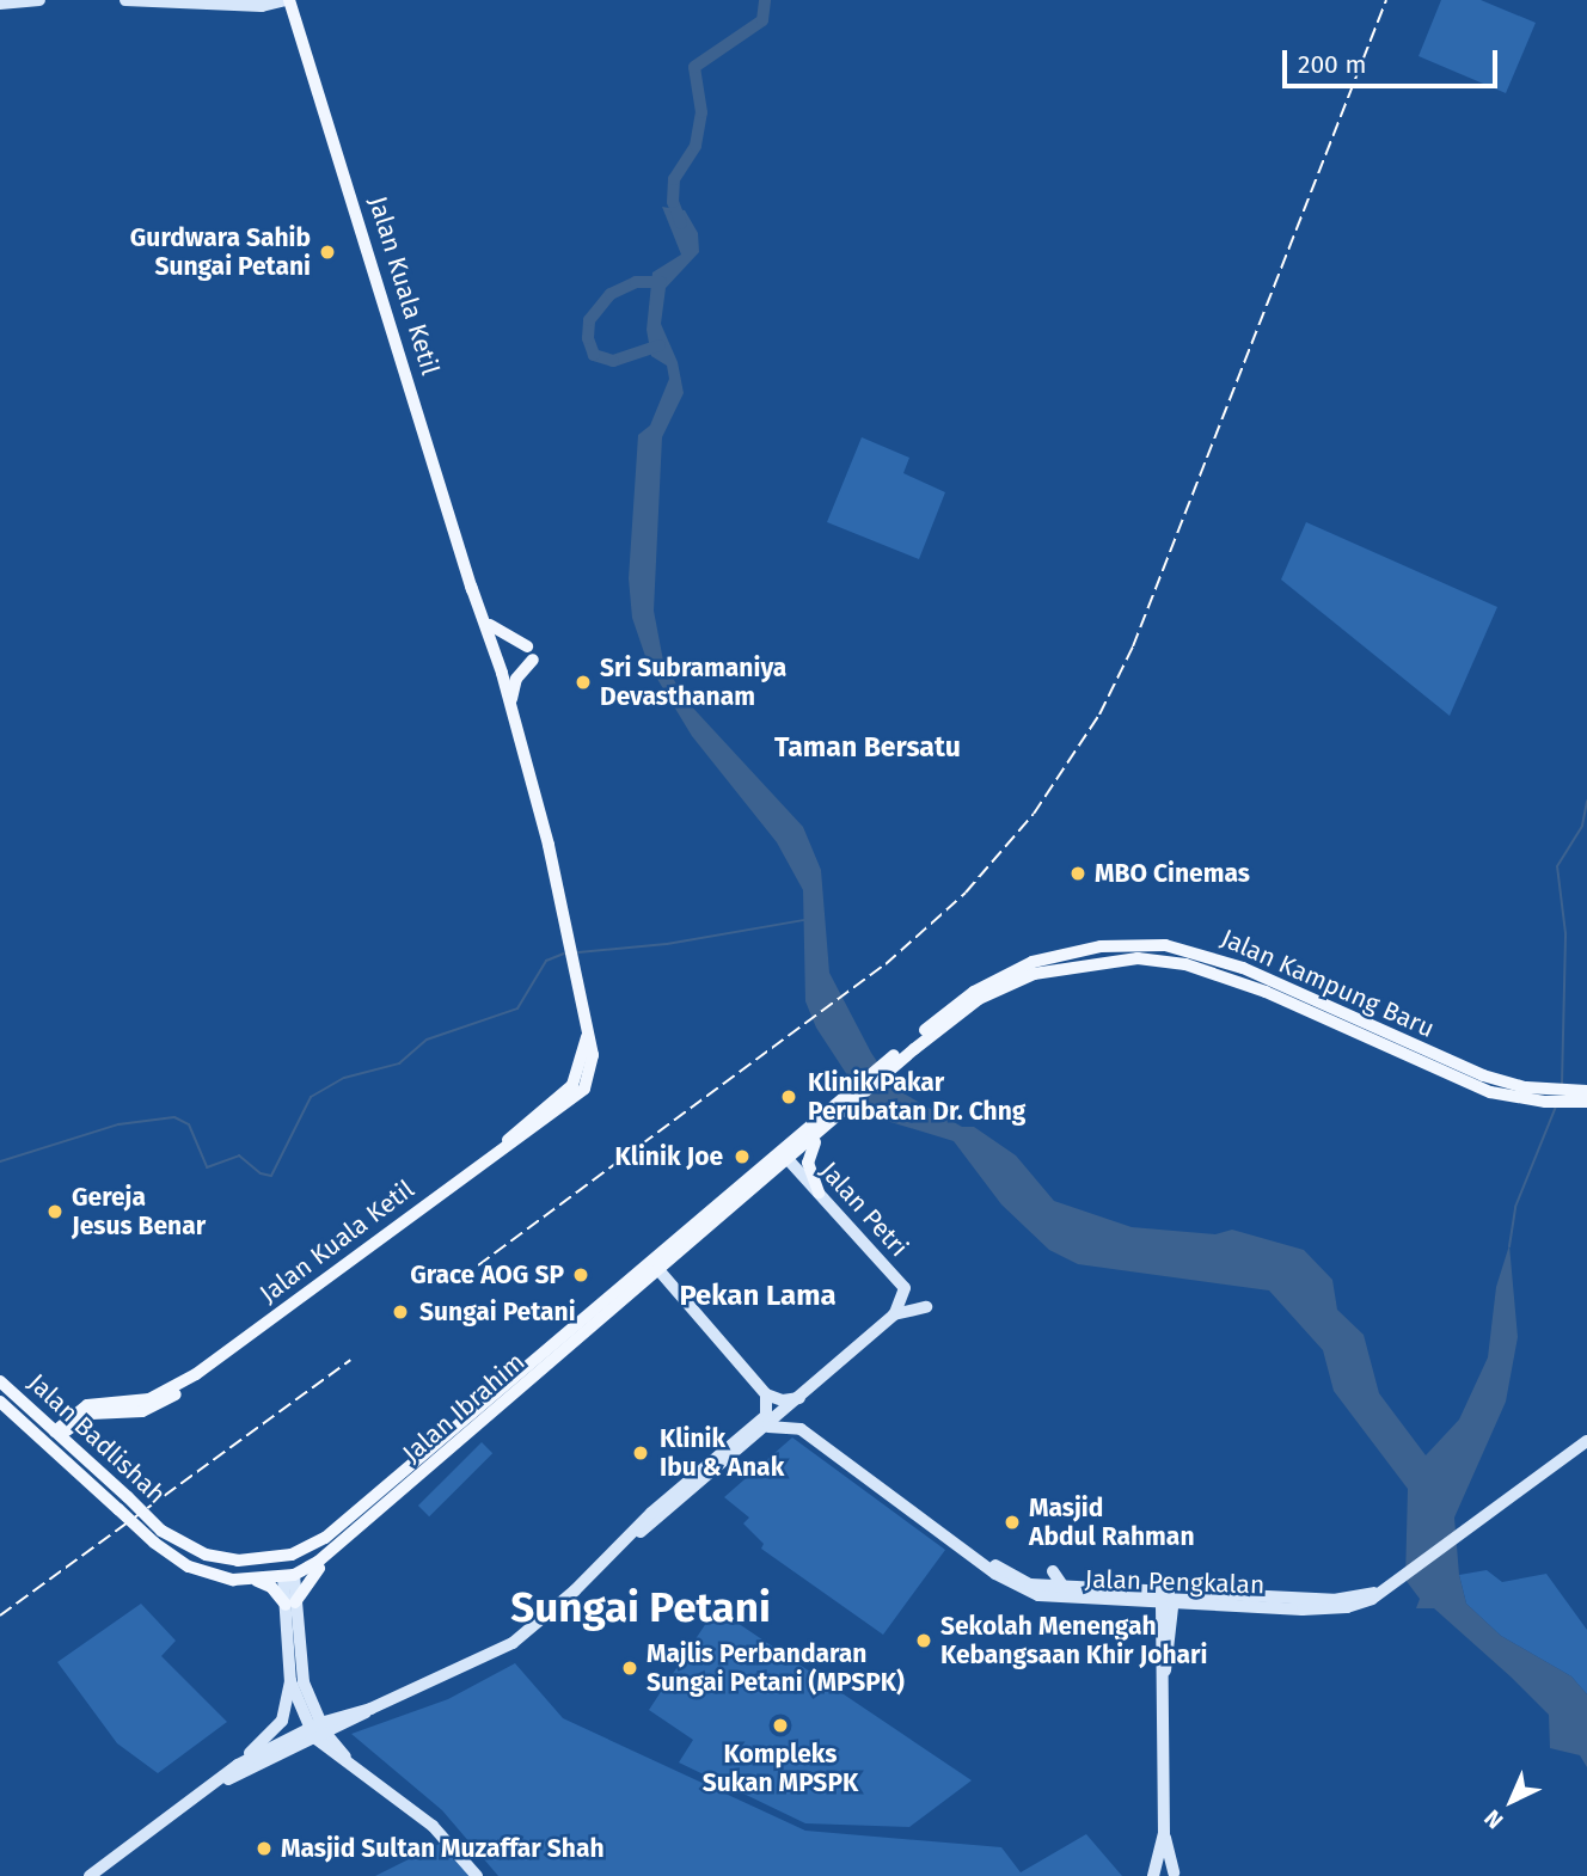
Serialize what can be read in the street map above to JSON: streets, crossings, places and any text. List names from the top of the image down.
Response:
{
  "streets": {
    "main road": [
      "Jalan Kuala Ketil",
      "Jalan Kampung Baru",
      "Jalan Petri",
      "Jalan Ibrahim",
      "Jalan Badlishah",
      "Jalan Pengkalan"
    ]
  },
  "crossings": [
    ["Jalan Kuala Ketil", "Jalan Badlishah"],
    ["Jalan Kampung Baru", "Jalan Ibrahim"],
    ["Jalan Petri", "Jalan Ibrahim"],
    ["Jalan Ibrahim", "Jalan Badlishah"]
  ],
  "districts": ["Taman Bersatu", "Pekan Lama", "Sungai Petani"],
  "places": [
    "Gurdwara Sahib Sungai Petani",
    "Sri Subramaniya Devasthanam",
    "MBO Cinemas",
    "Klinik Pakar Perubatan Dr. Chng",
    "Klinik Joe",
    "Gereja Jesus Benar",
    "Grace AOG SP",
    "Sungai Petani",
    "Klinik Ibu & Anak",
    "Masjid Abdul Rahman",
    "Sekolah Menengah Kebangsaan Khir Johari",
    "Majlis Perbandaran Sungai Petani (MPSPK)",
    "Kompleks Sukan MPSPK",
    "Masjid Sultan Muzaffar Shah"
  ],
  "scale_bar": "200 m",
  "north": "bottom left"
}
